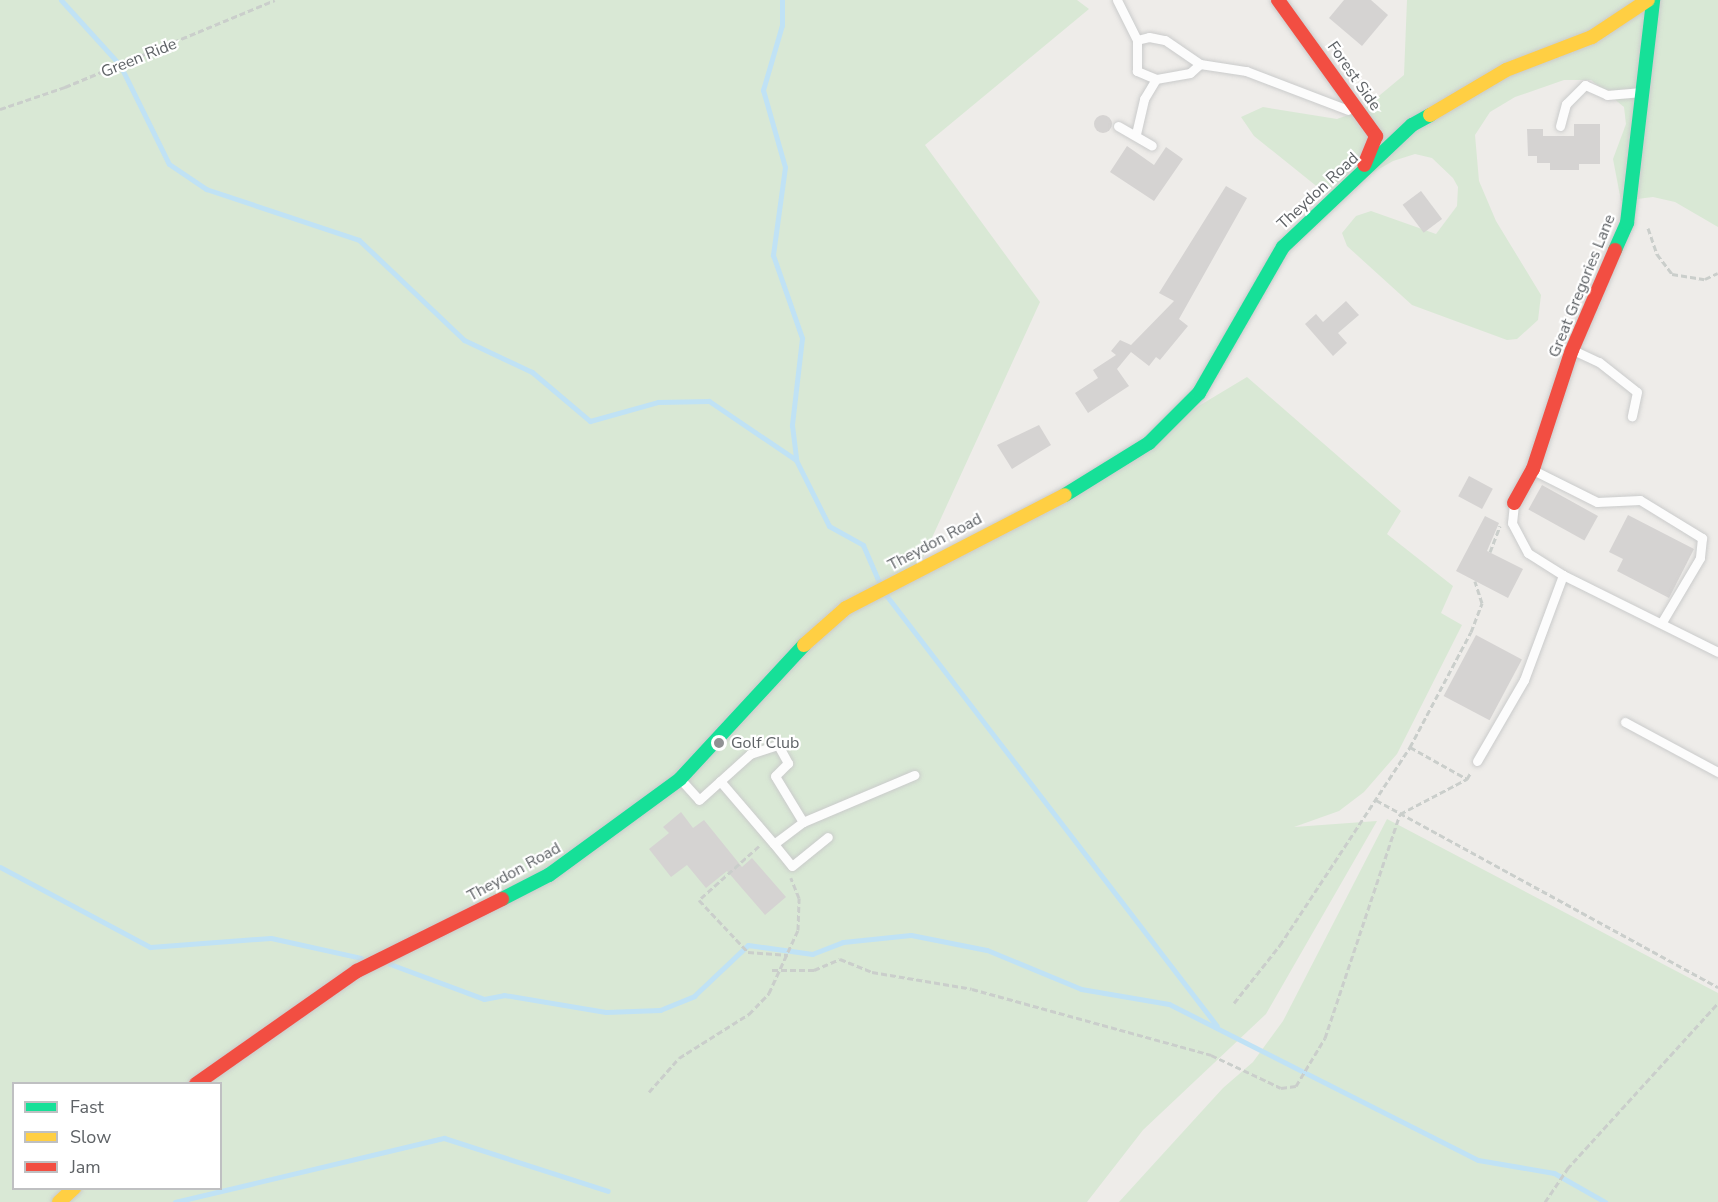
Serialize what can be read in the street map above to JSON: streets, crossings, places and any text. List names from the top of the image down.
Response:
{
  "streets": {
    "street": ["Forest Side", "Theydon Road", "Great Gregories Lane"],
    "path": ["Green Ride"]
  },
  "crossings": [
    ["Forest Side", "Theydon Road"]
  ],
  "places": ["Golf Club"],
  "legend": ["Fast", "Slow", "Jam"]
}
